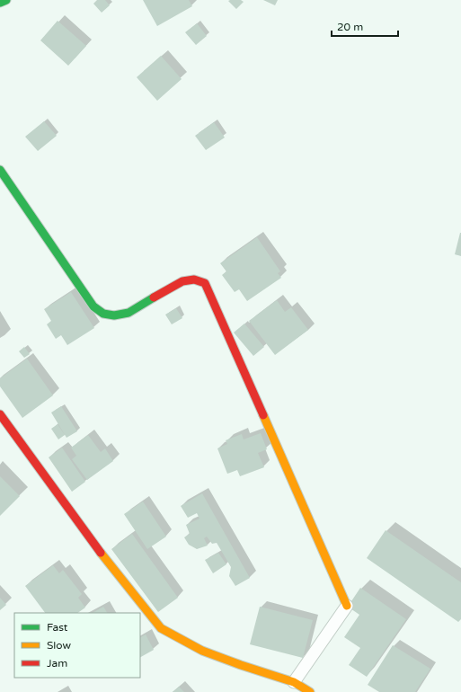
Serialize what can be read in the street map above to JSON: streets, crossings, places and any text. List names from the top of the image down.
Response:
{
  "legend": ["Fast", "Slow", "Jam"],
  "scale_bar": "20 m"
}
